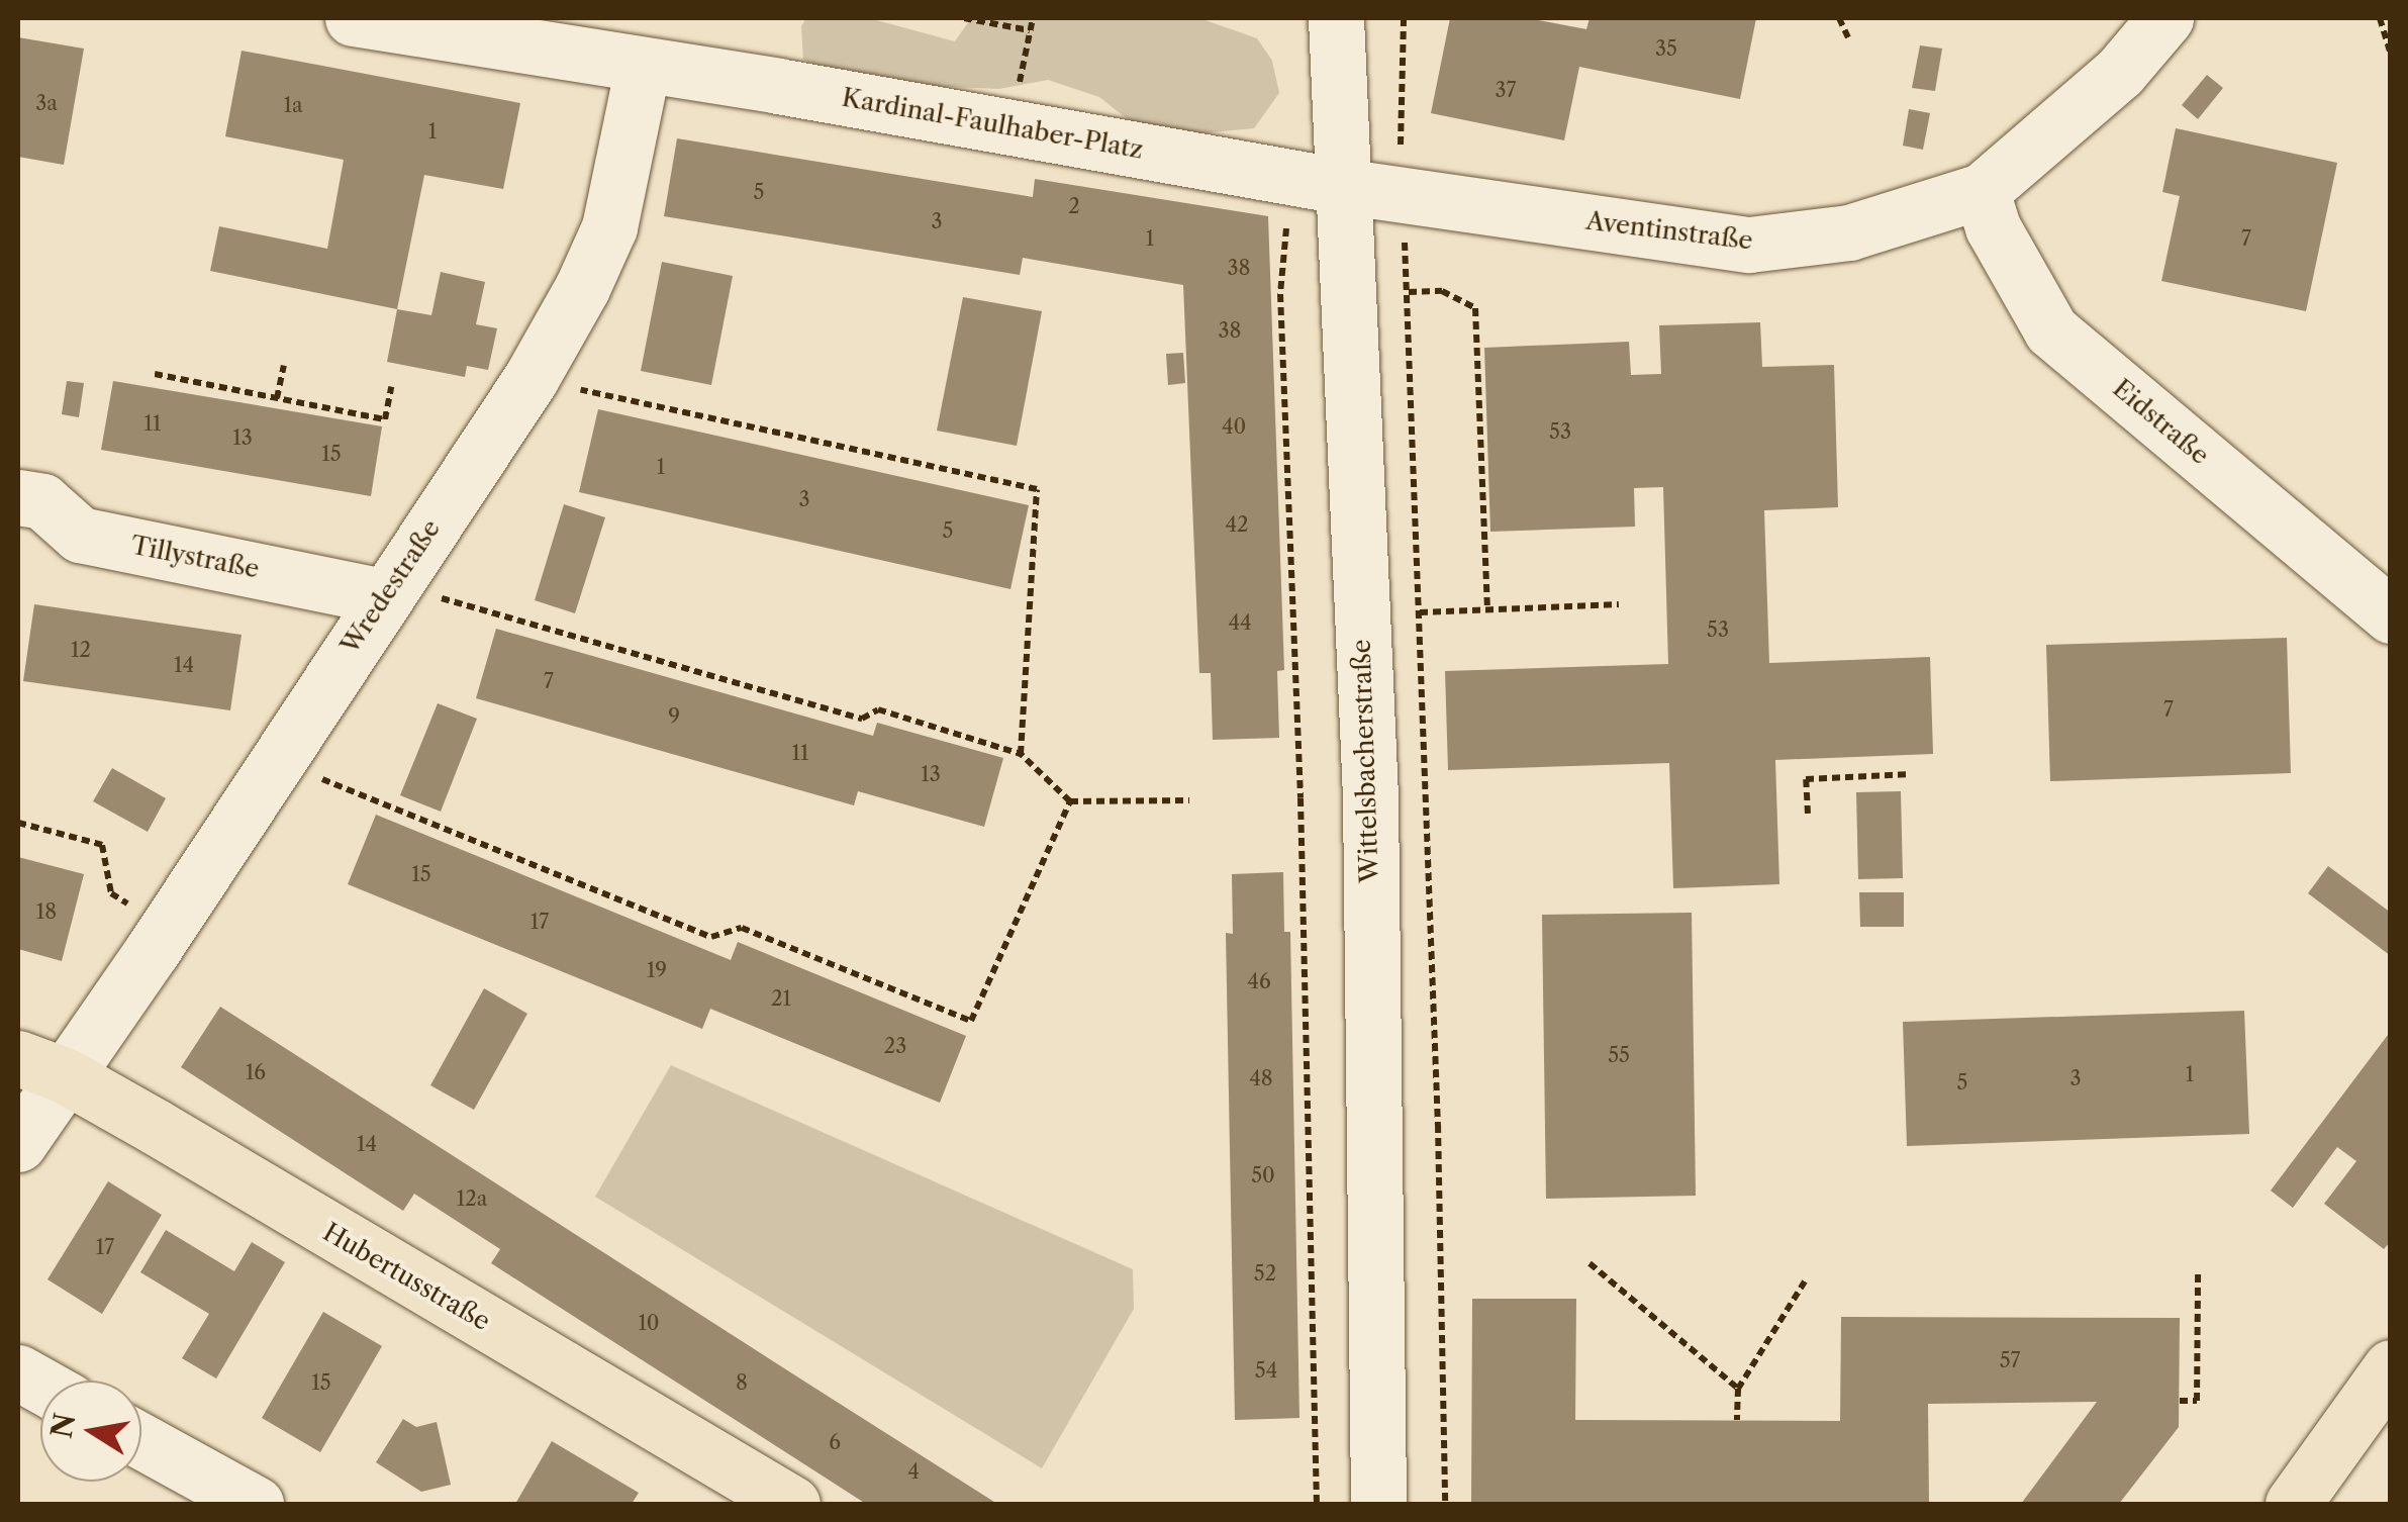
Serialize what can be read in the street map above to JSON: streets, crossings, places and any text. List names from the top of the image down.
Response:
{
  "streets": {
    "main road": ["Hubertusstraße"],
    "street": [
      "Kardinal-Faulhaber-Platz",
      "Aventinstraße",
      "Eidstraße",
      "Tillystraße",
      "Wredestraße",
      "Wittelsbacherstraße"
    ]
  },
  "crossings": [
    ["Kardinal-Faulhaber-Platz", "Aventinstraße"],
    ["Kardinal-Faulhaber-Platz", "Wredestraße"],
    ["Kardinal-Faulhaber-Platz", "Wittelsbacherstraße"],
    ["Aventinstraße", "Eidstraße"],
    ["Aventinstraße", "Wittelsbacherstraße"],
    ["Tillystraße", "Wredestraße"],
    ["Wredestraße", "Hubertusstraße"]
  ],
  "house_numbers": [
    "35",
    "37",
    "3a",
    "1a",
    "1",
    "5",
    "2",
    "3",
    "1",
    "7",
    "38",
    "38",
    "11",
    "40",
    "53",
    "13",
    "15",
    "1",
    "3",
    "42",
    "5",
    "44",
    "53",
    "12",
    "14",
    "7",
    "7",
    "9",
    "11",
    "13",
    "15",
    "18",
    "17",
    "19",
    "46",
    "21",
    "23",
    "55",
    "16",
    "1",
    "48",
    "3",
    "5",
    "14",
    "50",
    "12a",
    "17",
    "52",
    "10",
    "57",
    "54",
    "15",
    "8",
    "6",
    "4"
  ],
  "north": "left"
}
